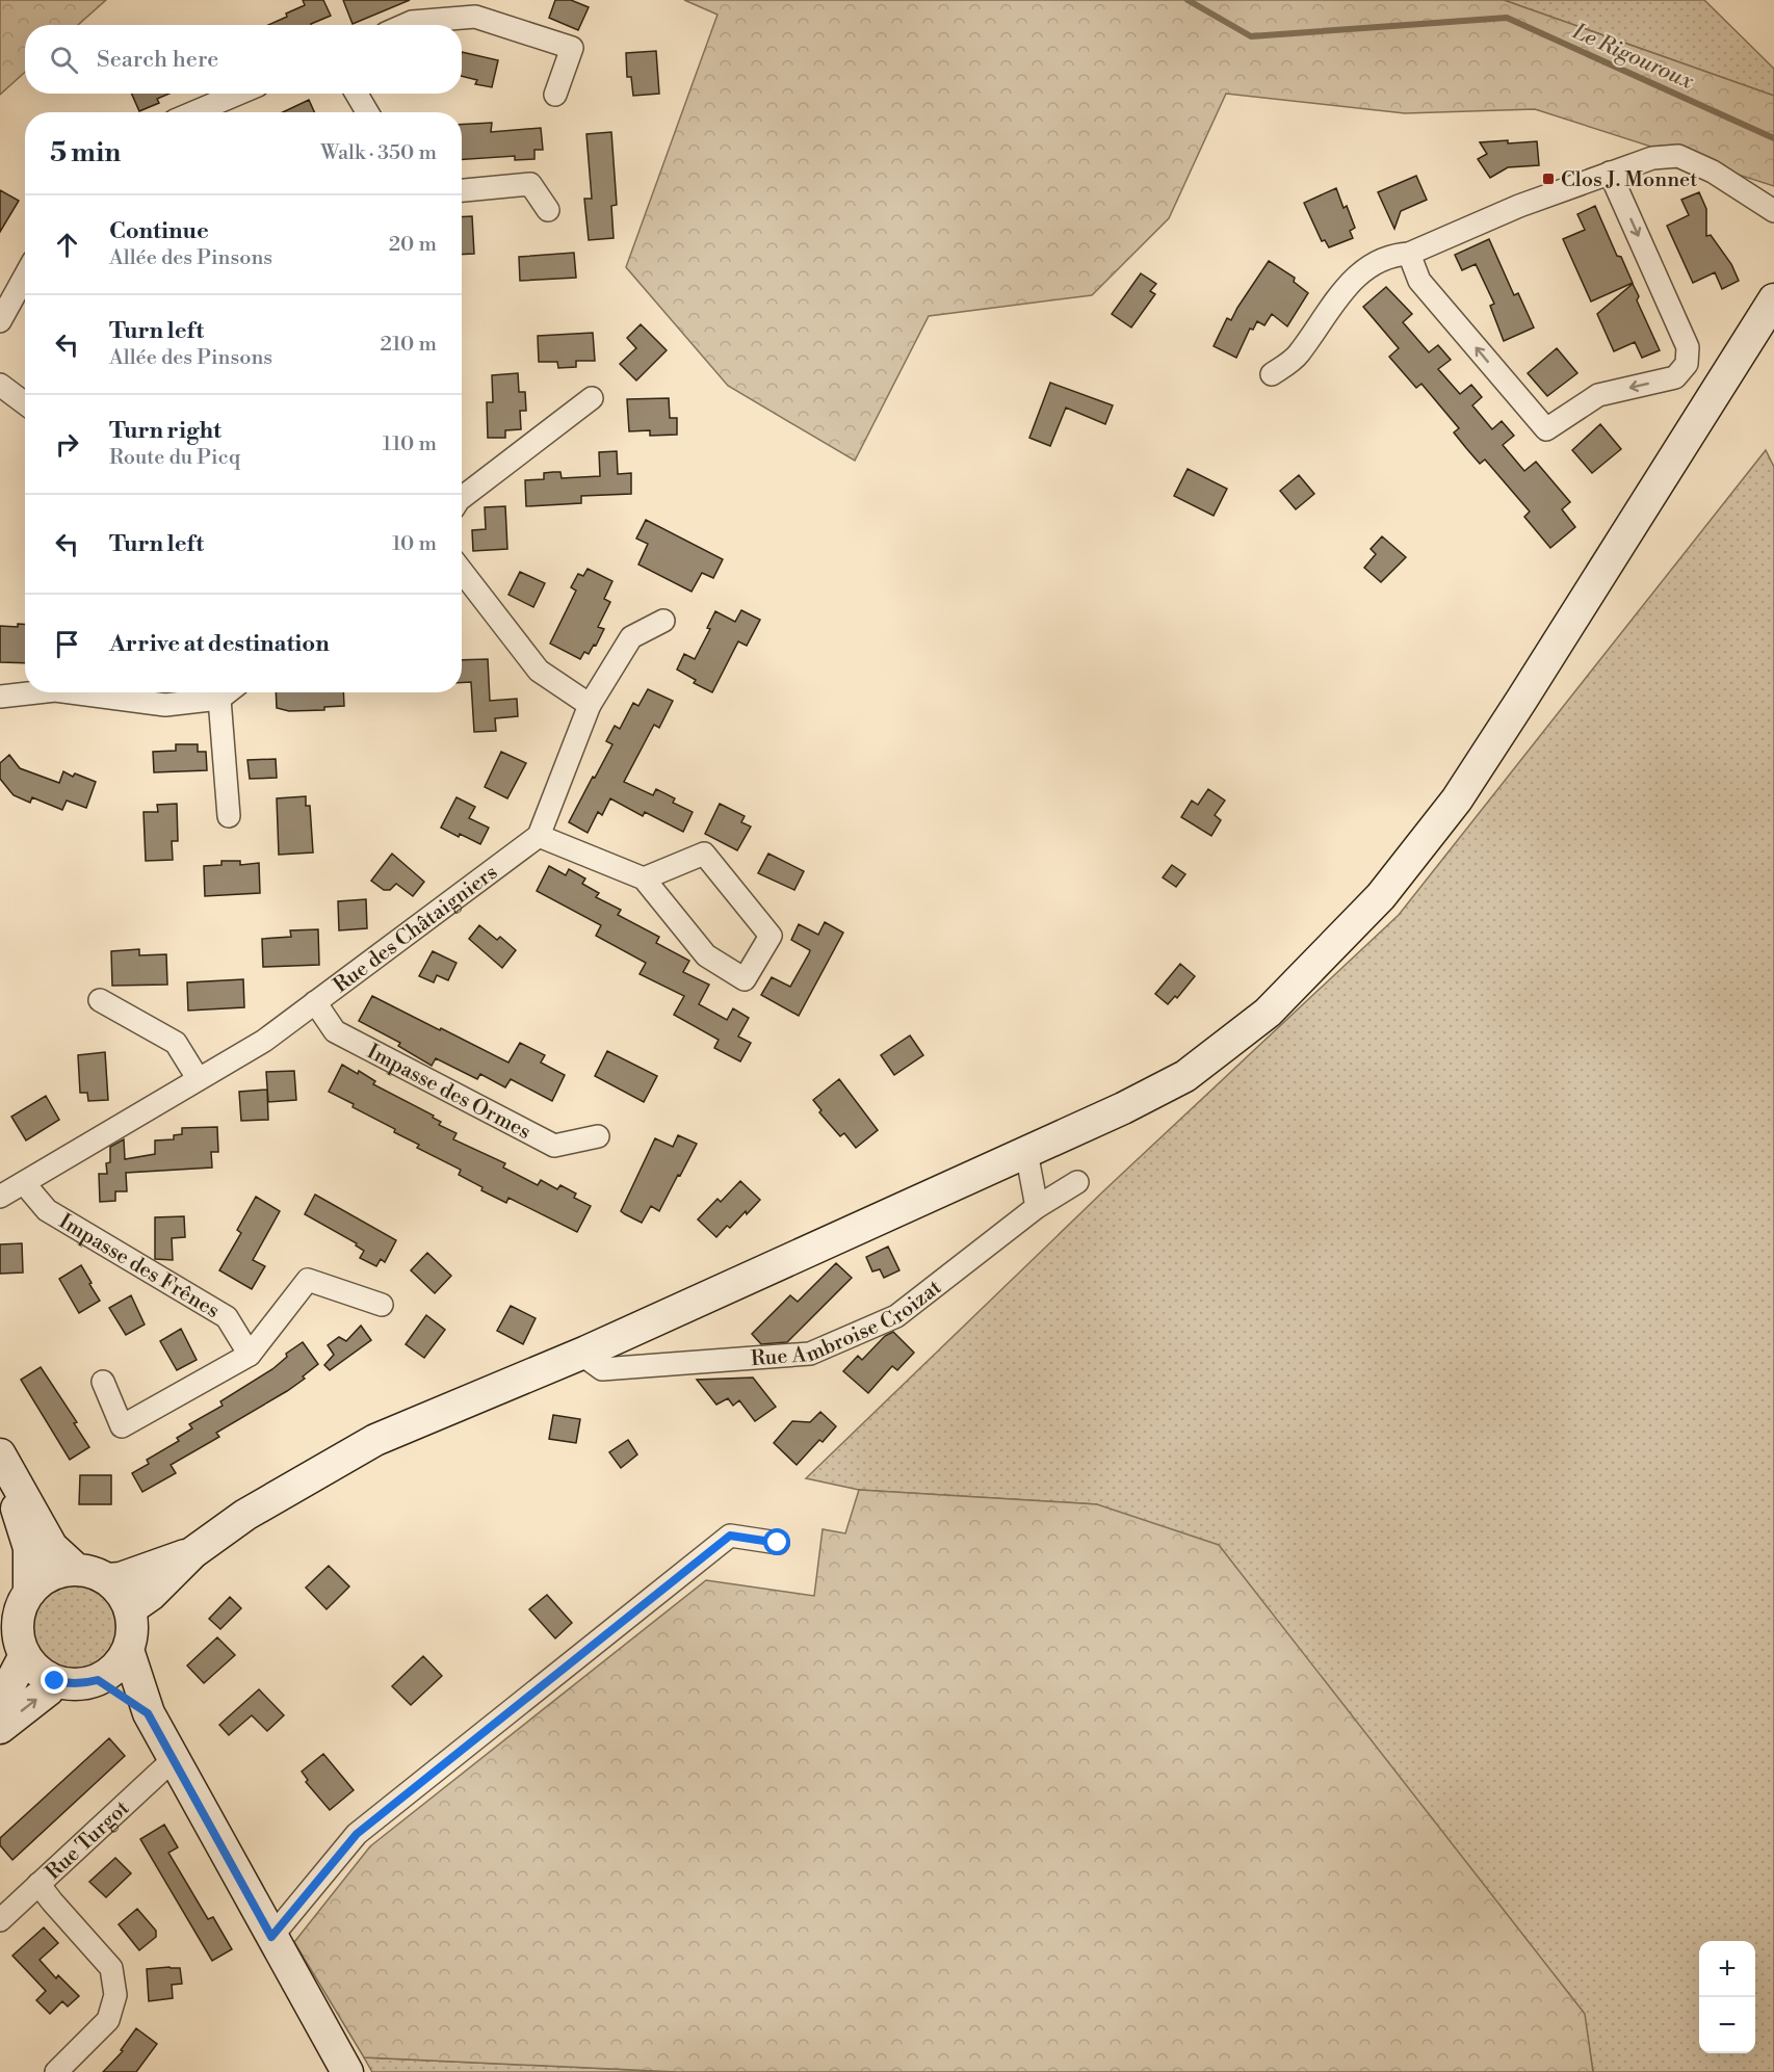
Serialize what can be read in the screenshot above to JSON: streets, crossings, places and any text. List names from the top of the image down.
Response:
{
  "streets": {
    "street": [
      "Rue des Châtaigniers",
      "Impasse des Ormes",
      "Impasse des Frênes",
      "Rue Ambroise Croizat",
      "Rue Turgot"
    ]
  },
  "crossings": [
    ["Rue des Châtaigniers", "Impasse des Ormes"],
    ["Rue des Châtaigniers", "Impasse des Frênes"]
  ],
  "water": ["Le Rigouroux"],
  "places": {
    "transit": ["Clos J. Monnet"]
  },
  "page": {
    "search": "Search here",
    "heading": ["5 min", "Walk · 350 m"],
    "list": [
      ["Continue", "Allée des Pinsons", "20 m"],
      ["Turn left", "Allée des Pinsons", "210 m"],
      ["Turn right", "Route du Picq", "110 m"],
      ["Turn left", "10 m"],
      "Arrive at destination"
    ],
    "map_buttons": ["+", "−"]
  }
}
